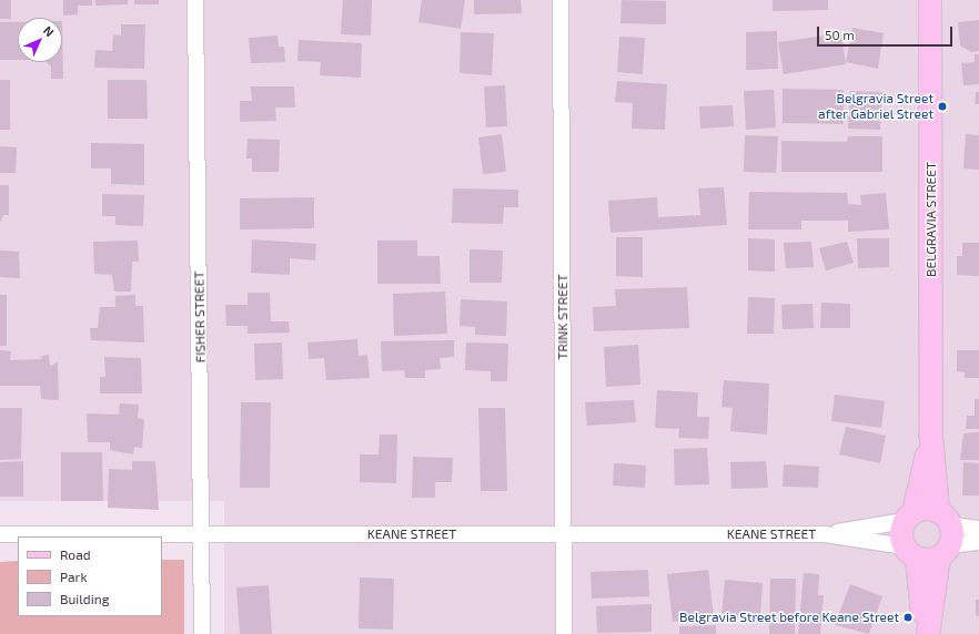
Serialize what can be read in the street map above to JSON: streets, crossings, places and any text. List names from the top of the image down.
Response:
{
  "streets": {
    "street": [
      "BELGRAVIA STREET",
      "FISHER STREET",
      "TRINK STREET",
      "KEANE STREET"
    ]
  },
  "crossings": [
    ["BELGRAVIA STREET", "KEANE STREET"],
    ["FISHER STREET", "KEANE STREET"],
    ["TRINK STREET", "KEANE STREET"]
  ],
  "places": ["Belgravia Street after Gabriel Street", "Belgravia Street before Keane Street"],
  "legend": ["Road", "Park", "Building"],
  "scale_bar": "50 m",
  "north": "top right"
}
